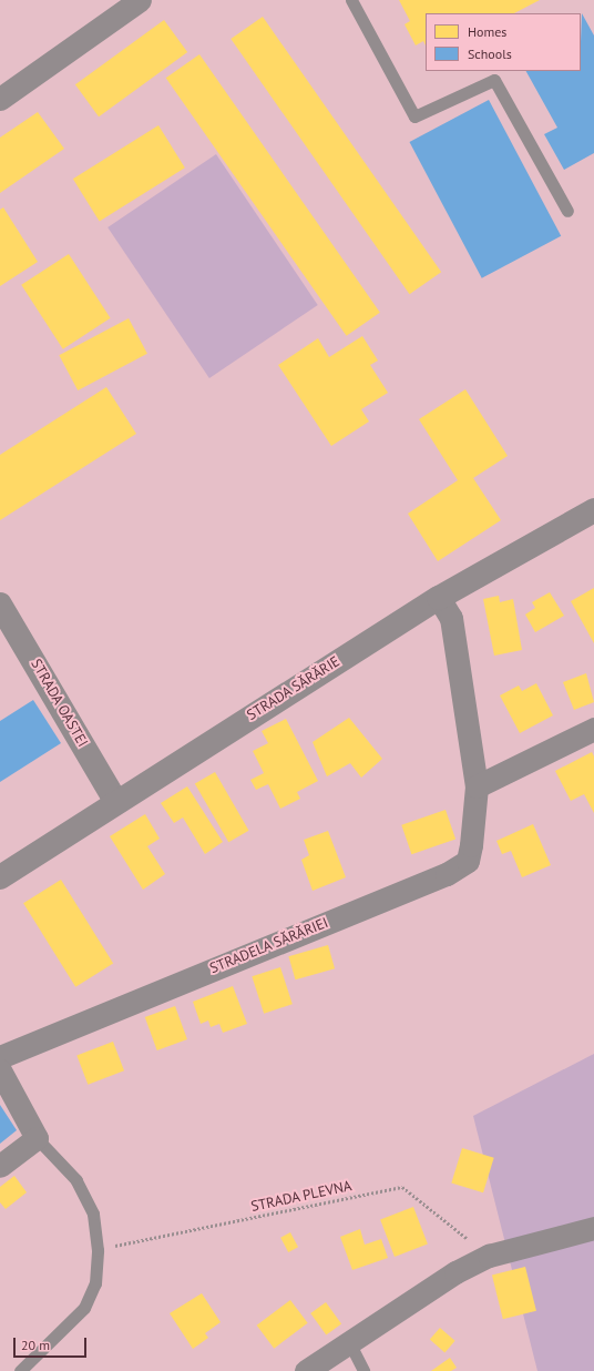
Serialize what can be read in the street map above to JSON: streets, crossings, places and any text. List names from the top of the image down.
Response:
{
  "streets": {
    "street": ["STRADA SĂRĂRIE", "STRADA OASTEI", "STRADELA SĂRĂRIEI"],
    "path": ["STRADA PLEVNA"]
  },
  "crossings": [
    ["STRADA SĂRĂRIE", "STRADA OASTEI"],
    ["STRADA SĂRĂRIE", "STRADELA SĂRĂRIEI"]
  ],
  "legend": ["Homes", "Schools"],
  "scale_bar": "20 m"
}
